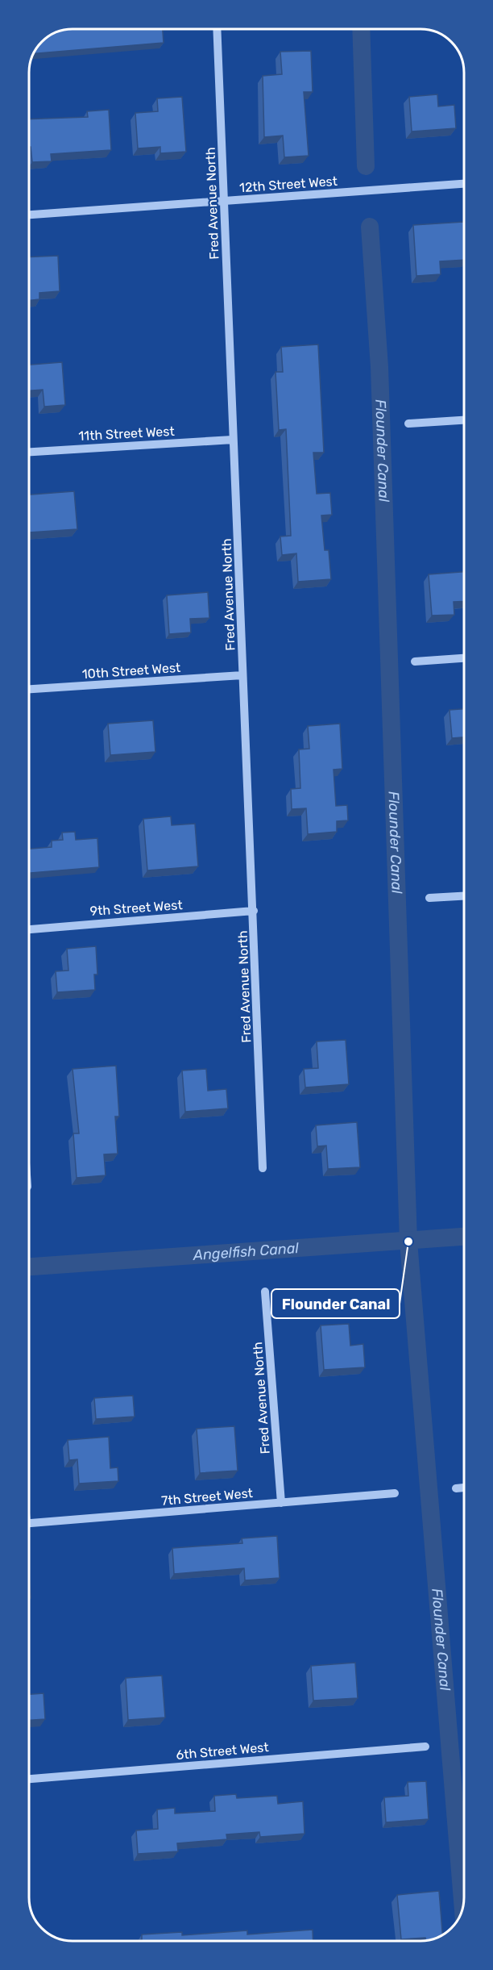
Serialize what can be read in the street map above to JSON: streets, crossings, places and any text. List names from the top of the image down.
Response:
{
  "streets": {
    "street": [
      "12th Street West",
      "Fred Avenue North",
      "11th Street West",
      "10th Street West",
      "9th Street West",
      "7th Street West",
      "6th Street West"
    ]
  },
  "crossings": [
    ["12th Street West", "Fred Avenue North"],
    ["Fred Avenue North", "11th Street West"],
    ["Fred Avenue North", "10th Street West"],
    ["Fred Avenue North", "9th Street West"],
    ["Fred Avenue North", "7th Street West"]
  ],
  "water": ["Flounder Canal", "Angelfish Canal"],
  "places": ["Flounder Canal"]
}
